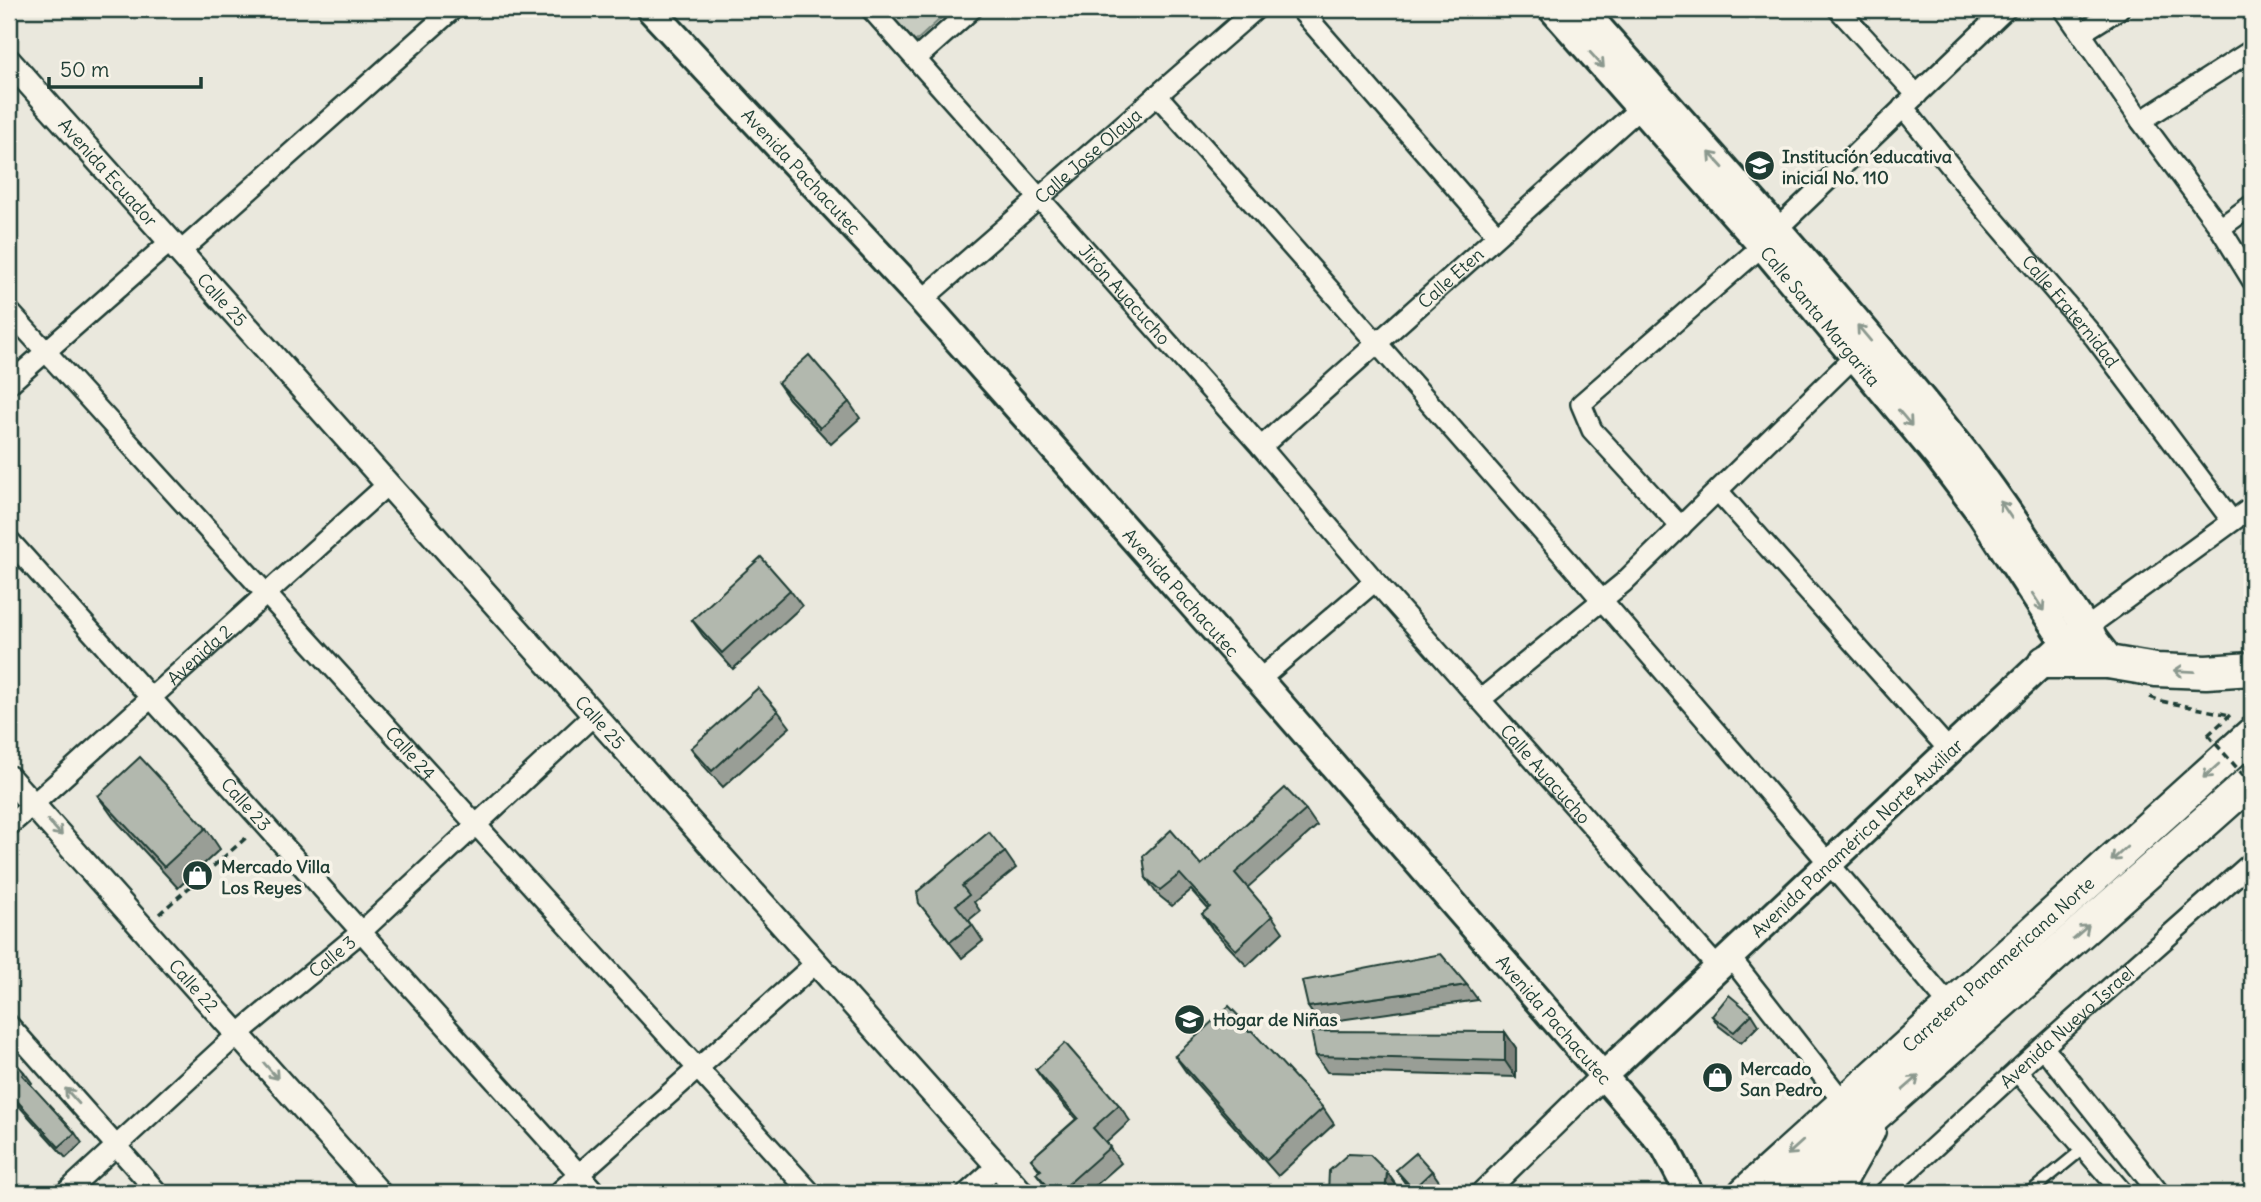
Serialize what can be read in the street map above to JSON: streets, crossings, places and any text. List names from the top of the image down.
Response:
{
  "streets": {
    "highway": ["Carretera Panamericana Norte"],
    "main road": ["Avenida Pachacutec", "Calle Santa Margarita", "Avenida Panamérica Norte Auxiliar"],
    "street": [
      "Calle Jose Olaya",
      "Avenida Ecuador",
      "Calle Eten",
      "Jirón Ayacucho",
      "Calle 25",
      "Calle Fraternidad",
      "Avenida 2",
      "Calle 24",
      "Calle Ayacucho",
      "Calle 23",
      "Calle 3",
      "Calle 22",
      "Avenida Nuevo Israel"
    ]
  },
  "crossings": [
    ["Calle Jose Olaya", "Avenida Pachacutec"],
    ["Calle Jose Olaya", "Jirón Ayacucho"],
    ["Avenida Pachacutec", "Avenida Panamérica Norte Auxiliar"],
    ["Avenida Ecuador", "Calle 25"],
    ["Calle Eten", "Jirón Ayacucho"],
    ["Calle Eten", "Calle Santa Margarita"],
    ["Jirón Ayacucho", "Calle Ayacucho"],
    ["Calle 25", "Avenida 2"],
    ["Calle 25", "Calle 3"],
    ["Calle Fraternidad", "Avenida Panamérica Norte Auxiliar"],
    ["Calle Santa Margarita", "Avenida Panamérica Norte Auxiliar"],
    ["Avenida 2", "Calle 24"],
    ["Avenida 2", "Calle 23"],
    ["Avenida 2", "Calle 22"],
    ["Calle 24", "Calle 3"],
    ["Calle Ayacucho", "Avenida Panamérica Norte Auxiliar"],
    ["Calle Ayacucho", "Carretera Panamericana Norte"],
    ["Calle 23", "Calle 3"],
    ["Calle 3", "Calle 22"]
  ],
  "one_way": ["Calle 22"],
  "places": {
    "school or university": ["Institución educativa inicial No. 110", "Hogar de Niñas"],
    "shop": ["Mercado Villa Los Reyes", "Mercado San Pedro"]
  },
  "scale_bar": "50 m"
}
